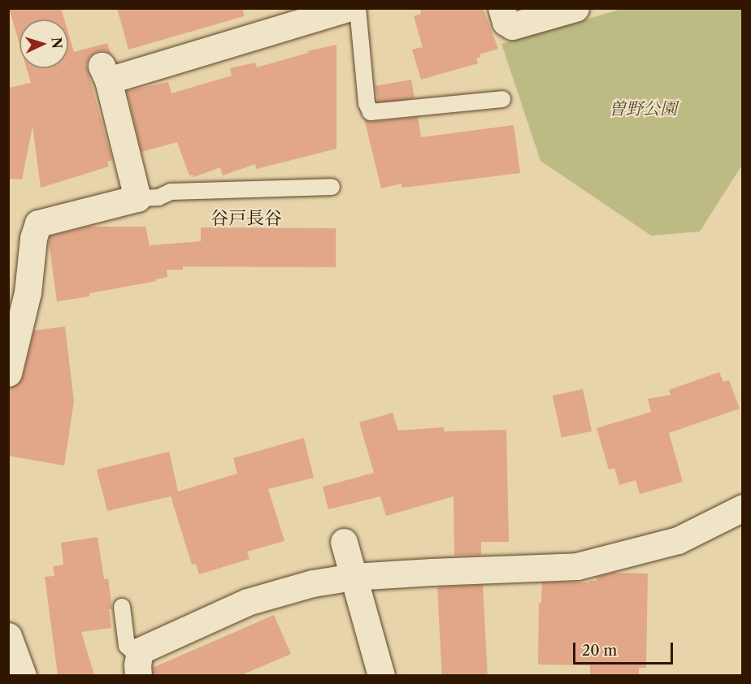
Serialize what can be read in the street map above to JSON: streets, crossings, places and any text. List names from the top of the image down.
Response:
{
  "districts": ["谷戸長谷"],
  "parks": ["曽野公園"],
  "scale_bar": "20 m",
  "north": "right"
}
